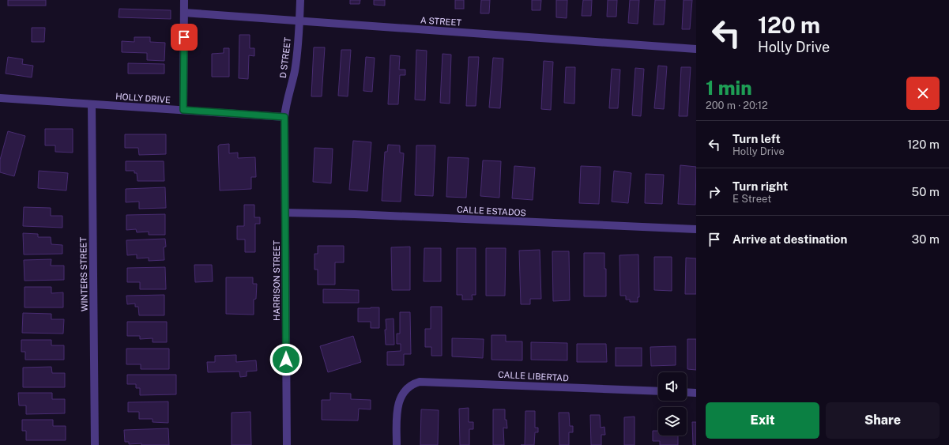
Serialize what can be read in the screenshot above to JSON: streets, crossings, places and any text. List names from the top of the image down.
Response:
{
  "streets": {
    "street": [
      "A STREET",
      "D STREET",
      "HOLLY DRIVE",
      "CALLE ESTADOS",
      "WINTERS STREET",
      "HARRISON STREET",
      "CALLE LIBERTAD"
    ]
  },
  "crossings": [
    ["A STREET", "D STREET"],
    ["D STREET", "HOLLY DRIVE"],
    ["D STREET", "HARRISON STREET"],
    ["HOLLY DRIVE", "WINTERS STREET"],
    ["HOLLY DRIVE", "HARRISON STREET"],
    ["CALLE ESTADOS", "HARRISON STREET"]
  ],
  "page": {
    "turn": ["120 m", "Holly Drive"],
    "heading": ["1 min", "200 m · 20:12"],
    "list": [
      {
        "name": "Turn left",
        "note": "Holly Drive",
        "value": "120 m"
      },
      {
        "name": "Turn right",
        "note": "E Street",
        "value": "50 m"
      },
      {
        "name": "Arrive at destination",
        "value": "30 m"
      }
    ],
    "buttons": ["Exit", "Share"]
  }
}
